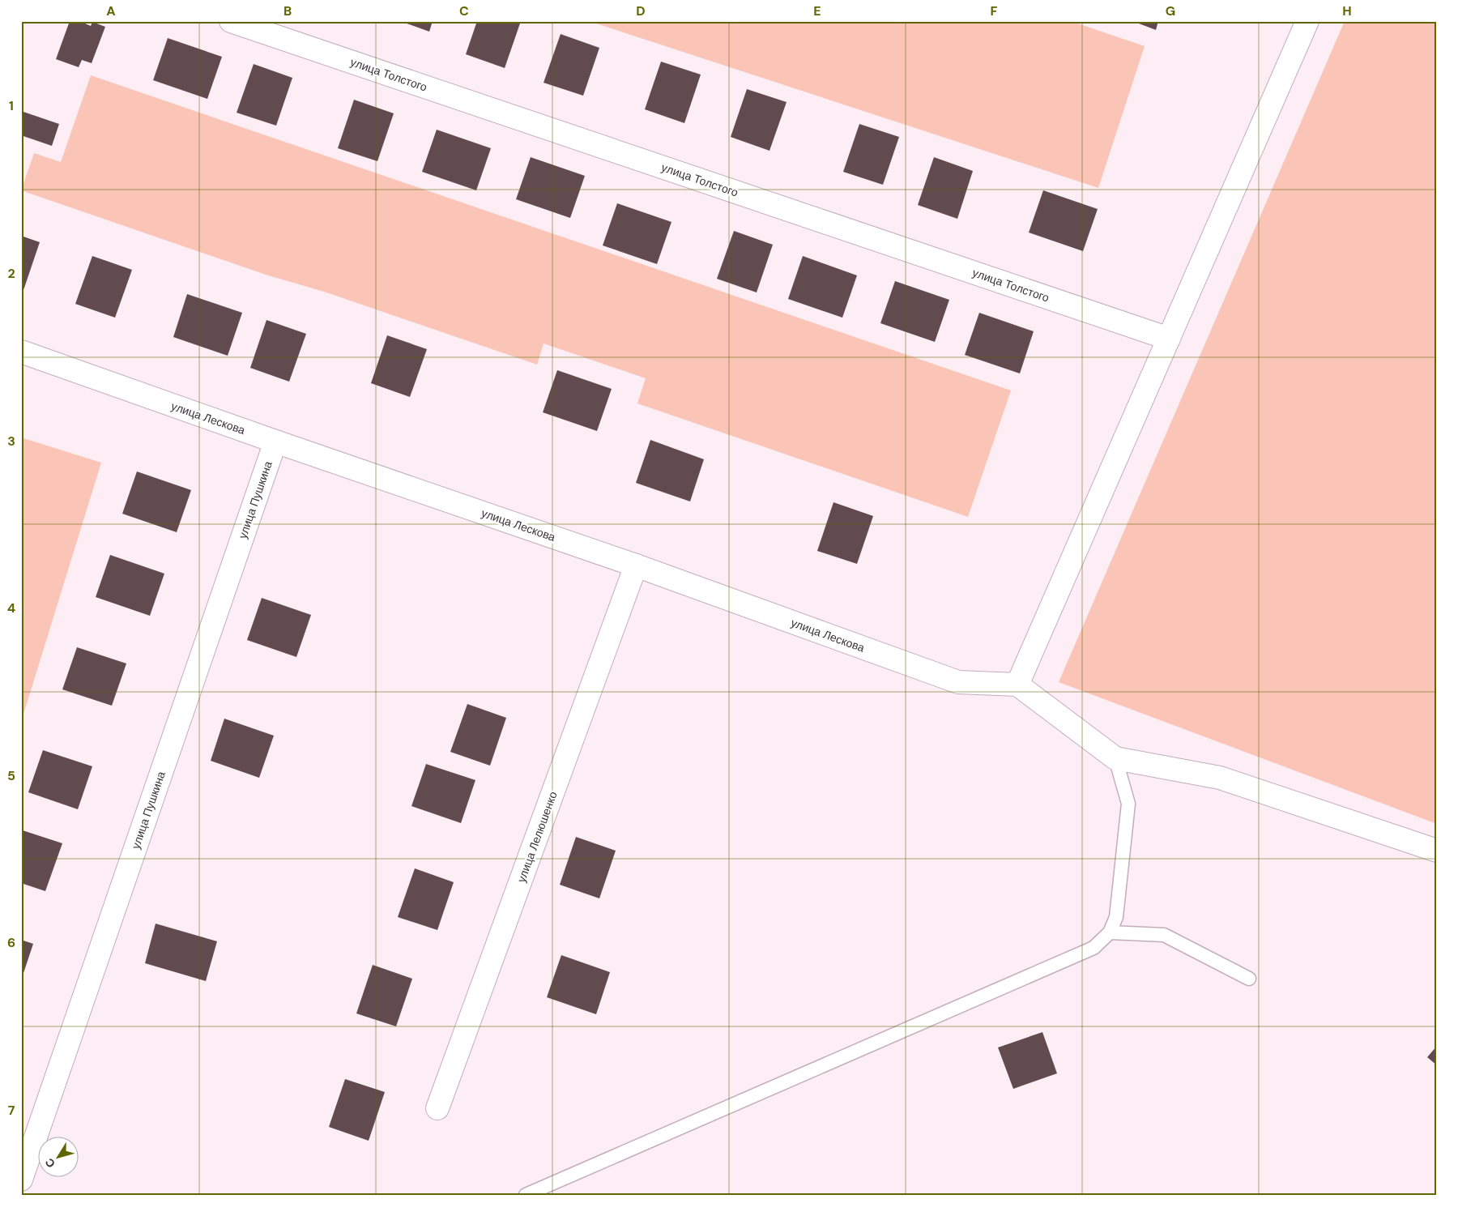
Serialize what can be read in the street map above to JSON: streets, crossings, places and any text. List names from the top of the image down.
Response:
{
  "streets": {
    "street": [
      "улица Толстого",
      "улица Лескова",
      "улица Пушкина",
      "улица Лелюшенко"
    ]
  },
  "crossings": [
    ["улица Лескова", "улица Пушкина"],
    ["улица Лескова", "улица Лелюшенко"]
  ],
  "north": "bottom left",
  "grid": {
    "columns": [
      "A",
      "B",
      "C",
      "D",
      "E",
      "F",
      "G",
      "H"
    ],
    "rows": [
      "1",
      "2",
      "3",
      "4",
      "5",
      "6",
      "7"
    ]
  }
}
